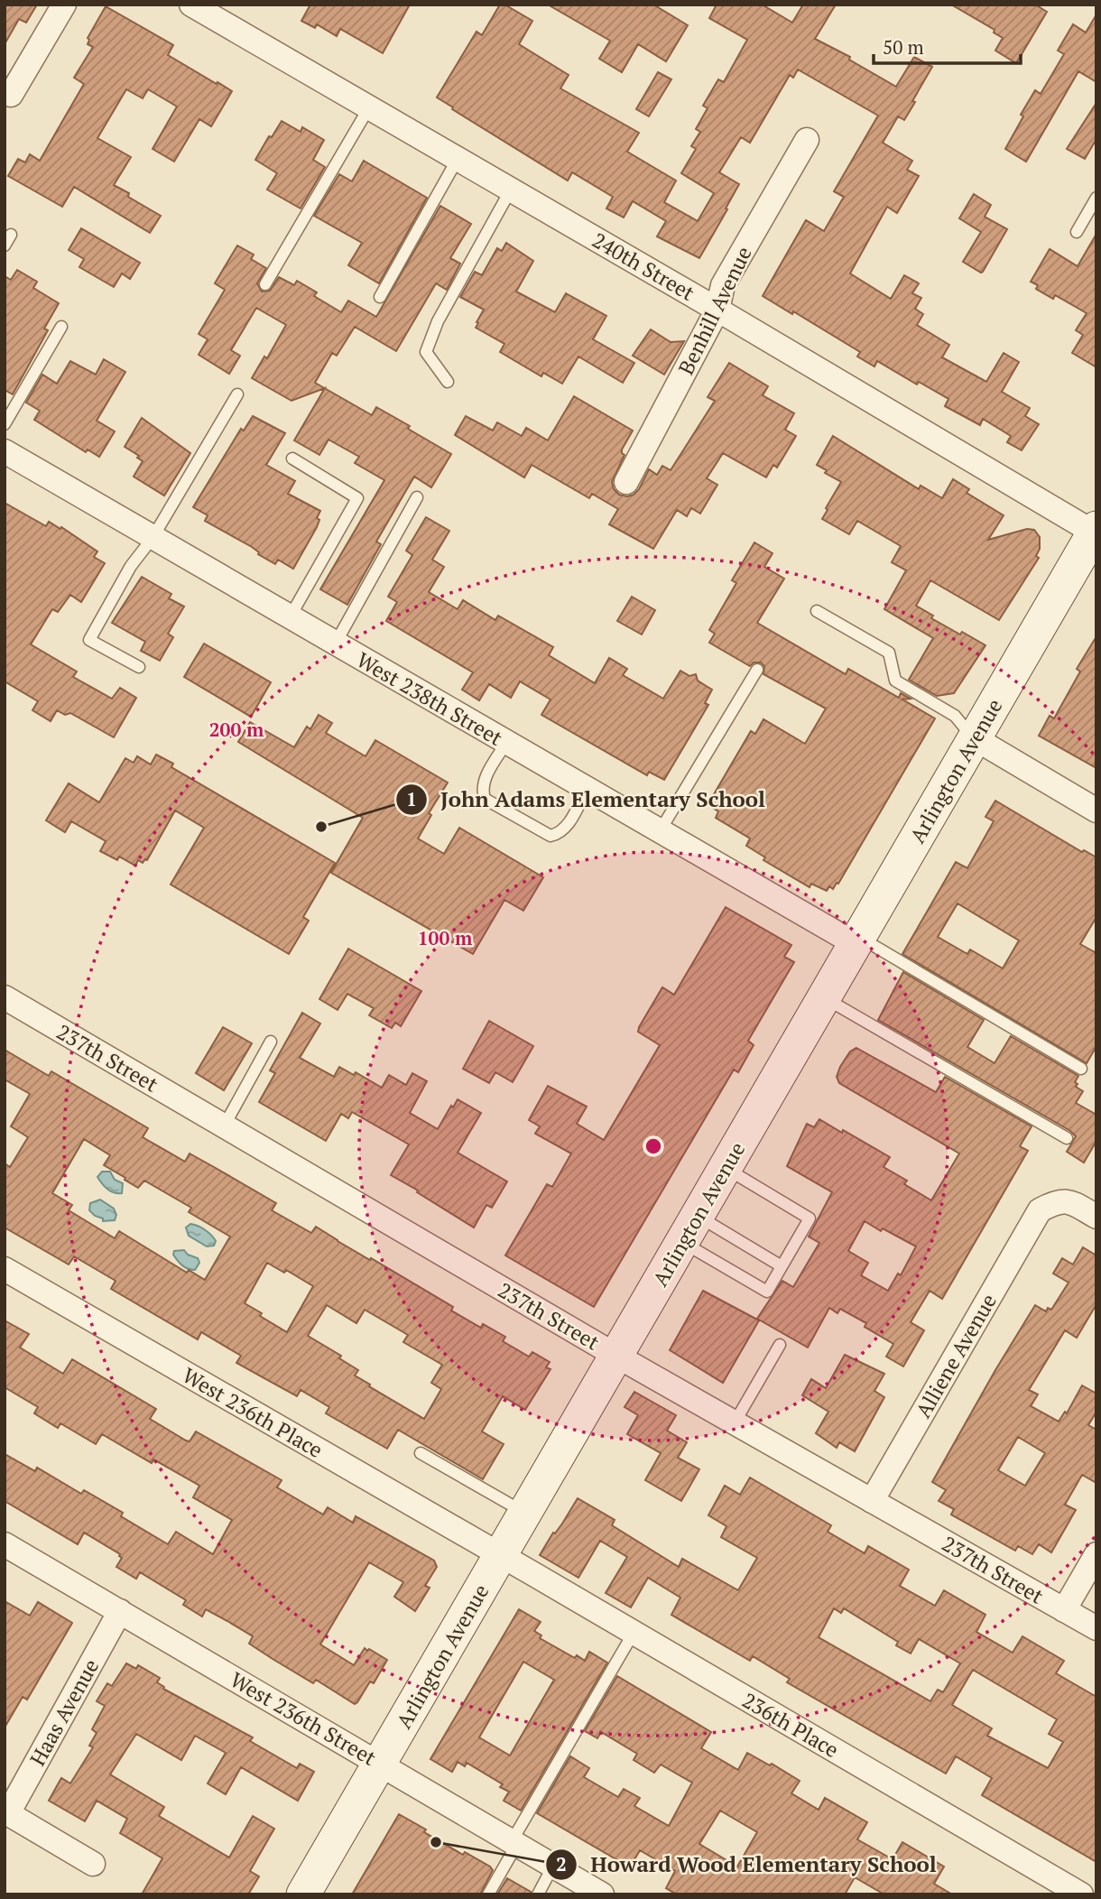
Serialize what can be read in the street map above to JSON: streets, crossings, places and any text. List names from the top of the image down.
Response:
{
  "streets": {
    "main road": ["Arlington Avenue"],
    "street": [
      "240th Street",
      "Benhill Avenue",
      "West 238th Street",
      "237th Street",
      "Alliene Avenue",
      "West 236th Place",
      "Haas Avenue",
      "West 236th Street",
      "236th Place"
    ]
  },
  "crossings": [
    ["240th Street", "Benhill Avenue"],
    ["240th Street", "Arlington Avenue"],
    ["West 238th Street", "Arlington Avenue"],
    ["Arlington Avenue", "237th Street"],
    ["Arlington Avenue", "West 236th Place"],
    ["Arlington Avenue", "West 236th Street"],
    ["Arlington Avenue", "236th Place"],
    ["237th Street", "Alliene Avenue"],
    ["West 236th Place", "236th Place"],
    ["Haas Avenue", "West 236th Street"]
  ],
  "places": ["John Adams Elementary School", "Howard Wood Elementary School"],
  "scale_bar": "50 m",
  "rings": ["200 m", "100 m"]
}
